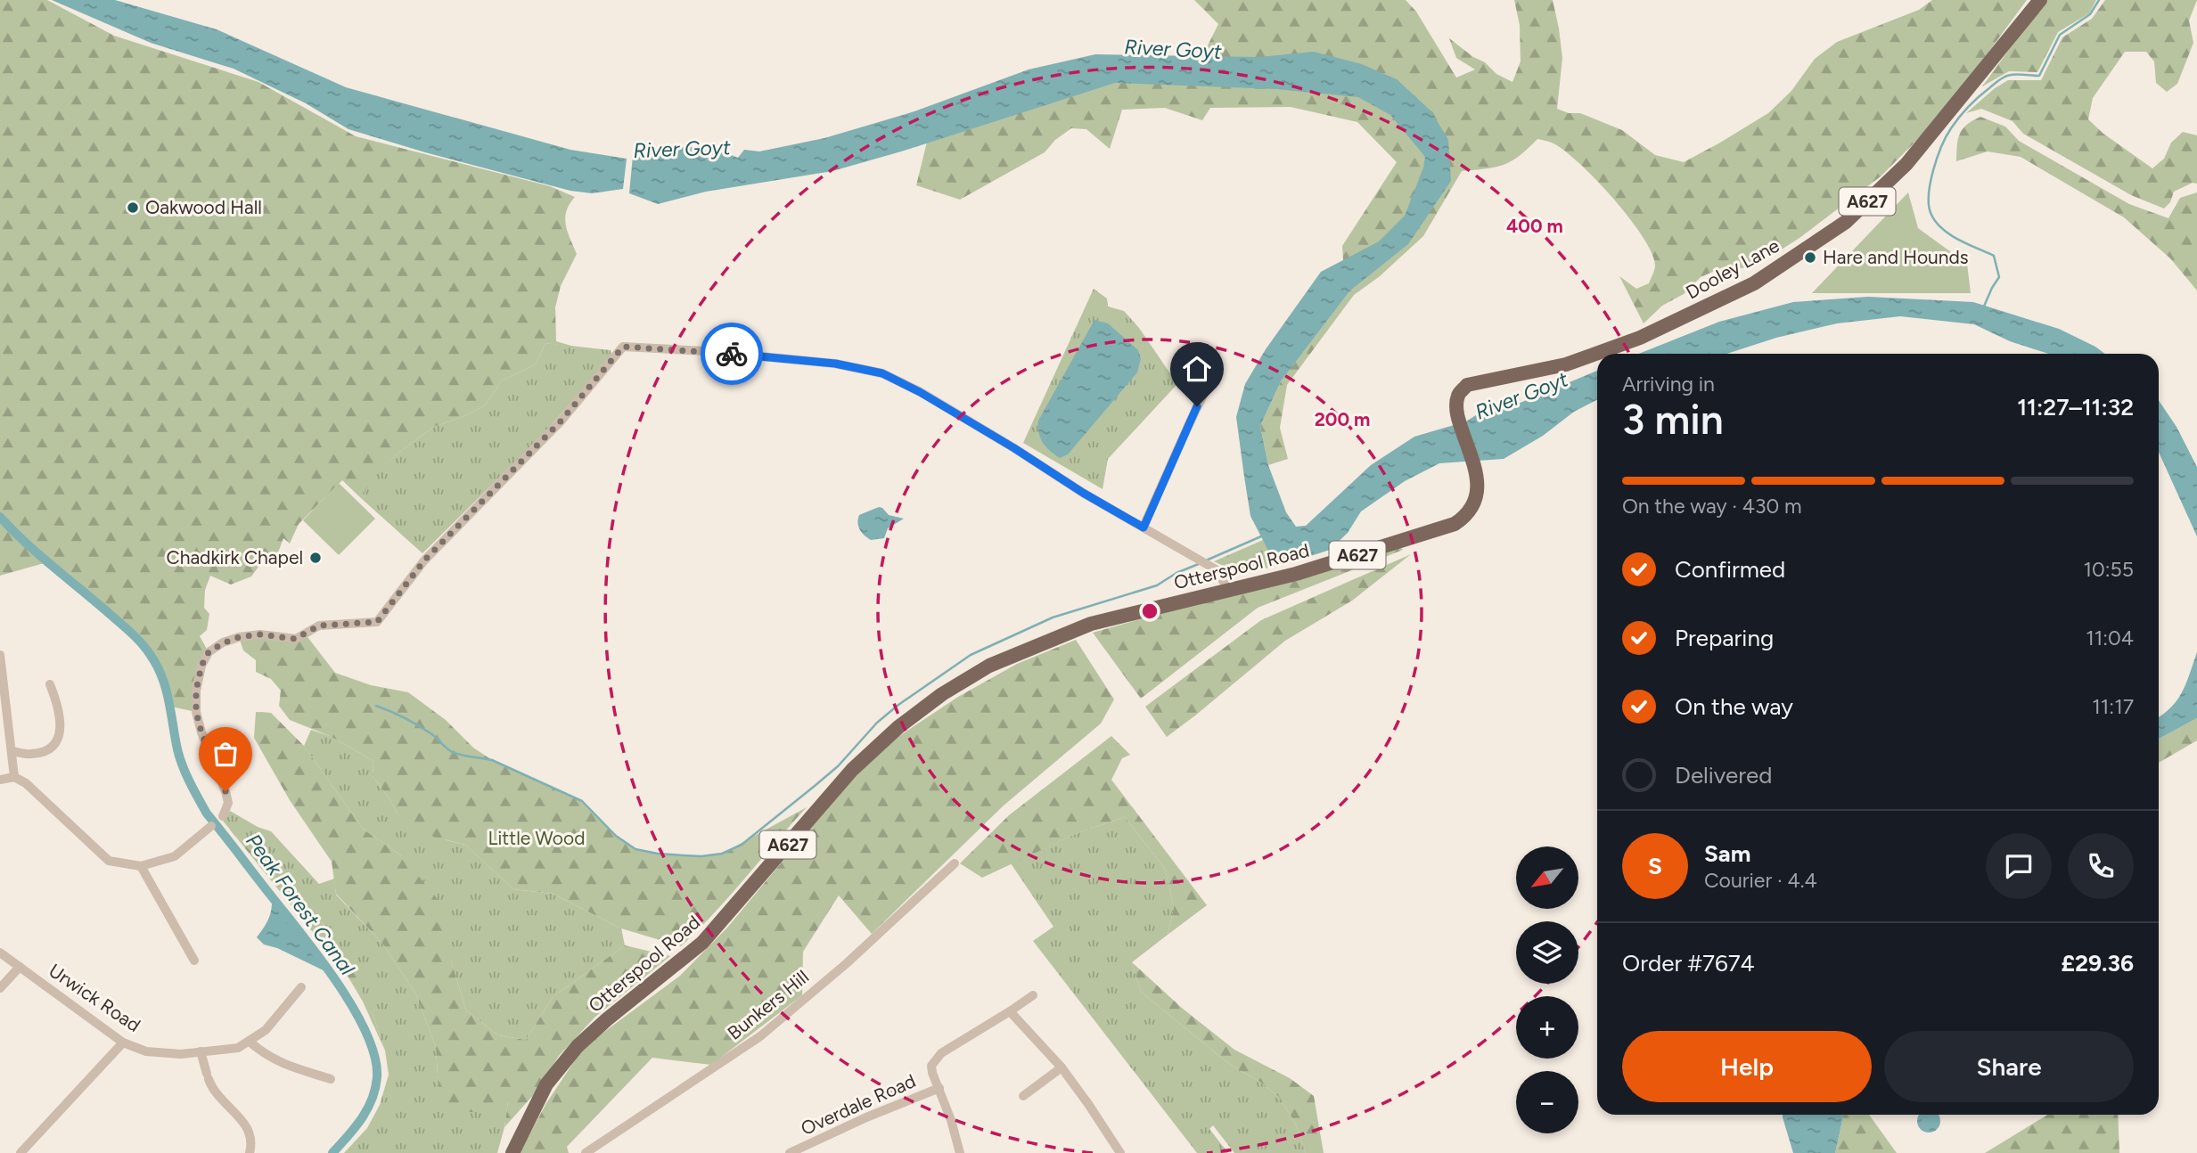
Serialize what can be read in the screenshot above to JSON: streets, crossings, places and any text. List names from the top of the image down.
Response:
{
  "streets": {
    "main road": ["A627", "Dooley Lane", "Otterspool Road"],
    "street": ["Urwick Road", "Bunkers Hill", "Overdale Road"]
  },
  "crossings": [
    ["Dooley Lane", "Otterspool Road"]
  ],
  "water": ["River Goyt", "Peak Forest Canal"],
  "parks": ["Little Wood"],
  "places": ["Oakwood Hall", "Hare and Hounds", "Chadkirk Chapel"],
  "north": "bottom left",
  "page": {
    "heading": ["3 min", "Arriving in", "11:27–11:32"],
    "panel": [
      "Sam",
      "Courier · 4.4",
      "Order #7674",
      "£29.36"
    ],
    "bar": "On the way · 430 m",
    "list": [
      ["Confirmed", "10:55"],
      ["Preparing", "11:04"],
      ["On the way", "11:17"],
      "Delivered"
    ],
    "round": "S",
    "map_buttons": ["+", "−"],
    "buttons": ["Help", "Share"]
  },
  "rings": ["400 m", "200 m"]
}
